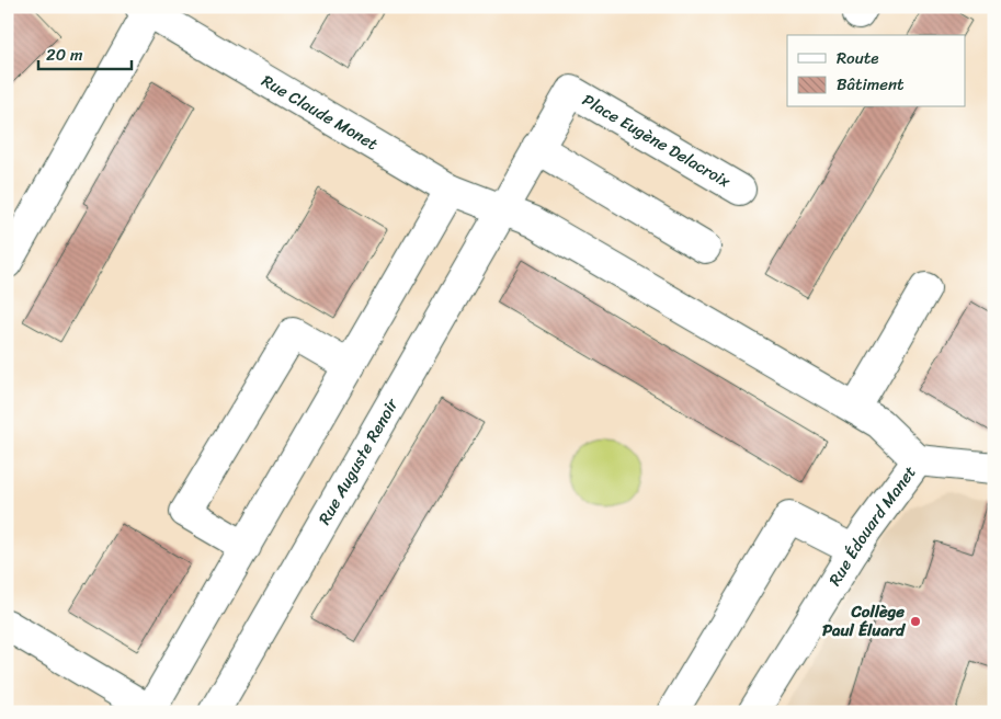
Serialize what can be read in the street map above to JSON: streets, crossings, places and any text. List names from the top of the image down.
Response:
{
  "streets": {
    "street": [
      "Rue Claude Monet",
      "Place Eugène Delacroix",
      "Rue Auguste Renoir",
      "Rue Édouard Manet"
    ]
  },
  "crossings": [
    ["Rue Claude Monet", "Place Eugène Delacroix"],
    ["Rue Claude Monet", "Rue Auguste Renoir"],
    ["Rue Claude Monet", "Rue Édouard Manet"],
    ["Place Eugène Delacroix", "Rue Auguste Renoir"]
  ],
  "places": ["Collège Paul Éluard"],
  "legend": ["Route", "Bâtiment"],
  "scale_bar": "20 m"
}
